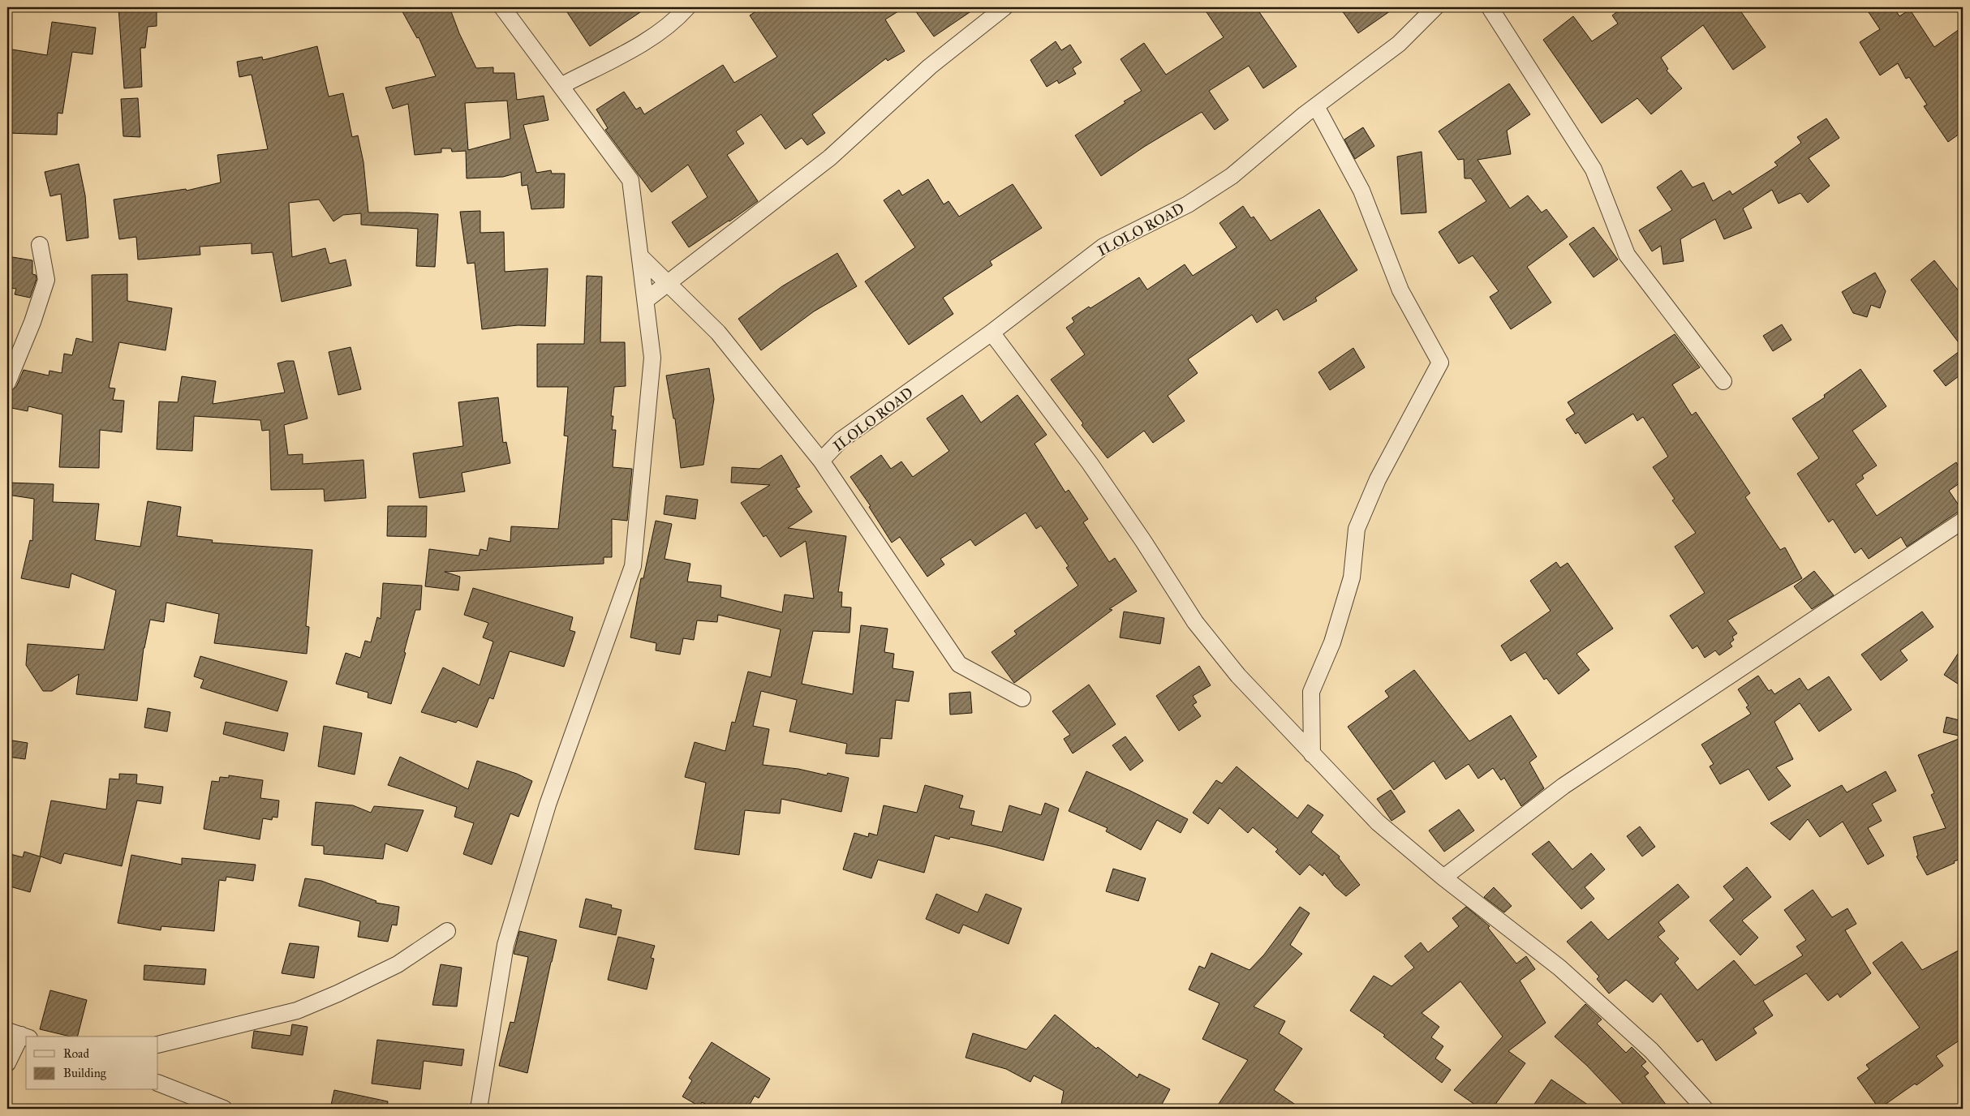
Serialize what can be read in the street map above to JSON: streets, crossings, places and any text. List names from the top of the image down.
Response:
{
  "streets": {
    "street": ["ILOLO ROAD"]
  },
  "legend": ["Road", "Building"]
}
